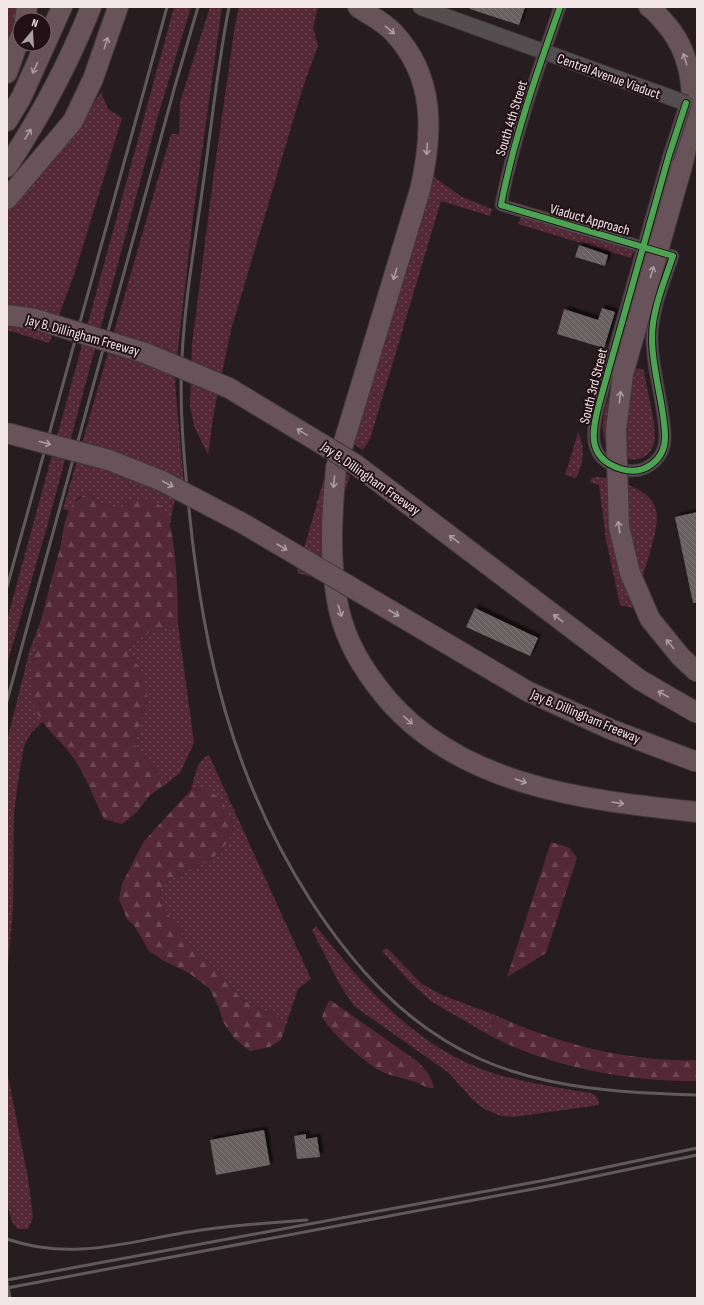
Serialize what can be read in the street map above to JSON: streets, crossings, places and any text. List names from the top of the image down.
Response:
{
  "streets": {
    "highway": ["Jay B. Dillingham Freeway"],
    "main road": ["Central Avenue Viaduct"],
    "street": ["South 4th Street", "Viaduct Approach", "South 3rd Street"]
  },
  "crossings": [
    ["Central Avenue Viaduct", "South 3rd Street"],
    ["South 4th Street", "Viaduct Approach"],
    ["Viaduct Approach", "South 3rd Street"]
  ],
  "north": "top"
}
